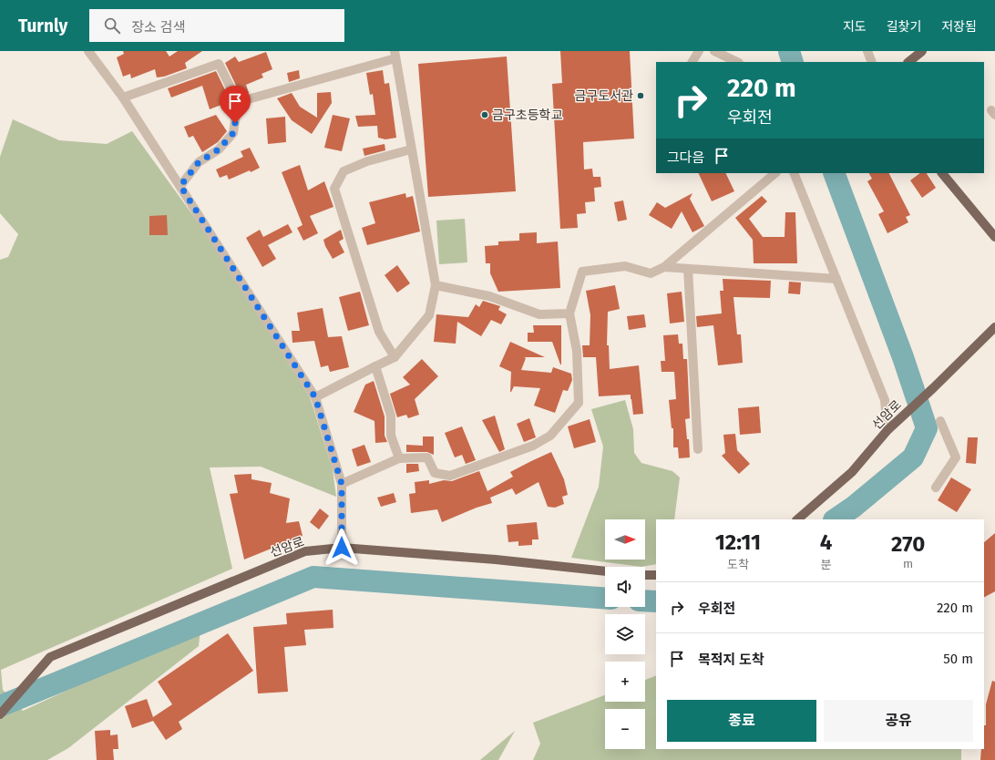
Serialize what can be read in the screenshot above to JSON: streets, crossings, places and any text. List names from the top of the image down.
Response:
{
  "streets": {
    "main road": ["선암로"]
  },
  "places": ["금구도서관", "금구초등학교"],
  "north": "right",
  "page": {
    "header": "Turnly",
    "search": "장소 검색",
    "nav": ["지도", "길찾기", "저장됨"],
    "turn": ["220 m", "우회전"],
    "then": "그다음",
    "map_buttons": ["+", "−"],
    "eta": [
      "12:11",
      "도착",
      "4",
      "분",
      "270",
      "m"
    ],
    "list": [
      {
        "name": "우회전",
        "value": "220 m"
      },
      {
        "name": "목적지 도착",
        "value": "50 m"
      }
    ],
    "buttons": ["종료", "공유"]
  }
}
